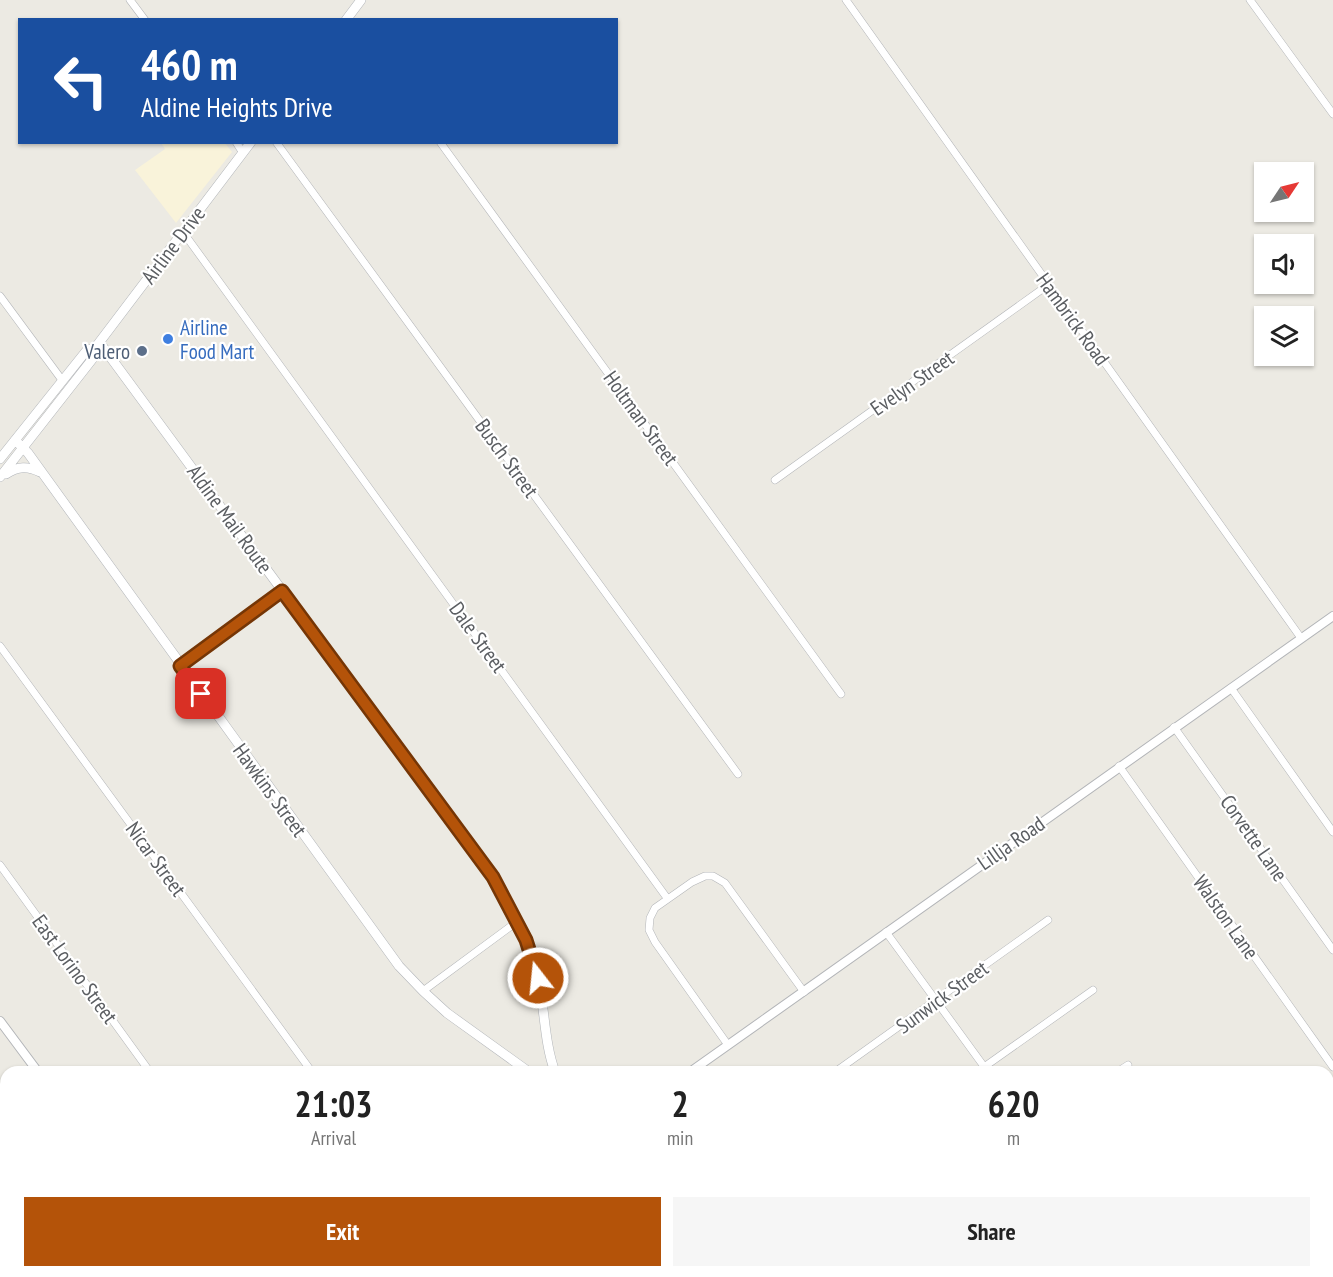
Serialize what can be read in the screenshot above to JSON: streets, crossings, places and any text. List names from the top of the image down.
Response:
{
  "streets": {
    "main road": ["Airline Drive", "Aldine Mail Route", "Hawkins Street"],
    "street": [
      "Hambrick Road",
      "Evelyn Street",
      "Holtman Street",
      "Busch Street",
      "Dale Street",
      "Corvette Lane",
      "Lillja Road",
      "Nicar Street",
      "Walston Lane",
      "East Lorino Street",
      "Sunwick Street"
    ]
  },
  "crossings": [
    ["Airline Drive", "Aldine Mail Route"],
    ["Airline Drive", "Dale Street"],
    ["Airline Drive", "Hawkins Street"],
    ["Hambrick Road", "Evelyn Street"],
    ["Hambrick Road", "Lillja Road"],
    ["Corvette Lane", "Lillja Road"],
    ["Lillja Road", "Walston Lane"]
  ],
  "places": ["Airline Food Mart", "Valero"],
  "north": "top right",
  "page": {
    "turn": ["460 m", "Aldine Heights Drive"],
    "eta": [
      "21:03",
      "Arrival",
      "2",
      "min",
      "620",
      "m"
    ],
    "buttons": ["Exit", "Share"]
  }
}
